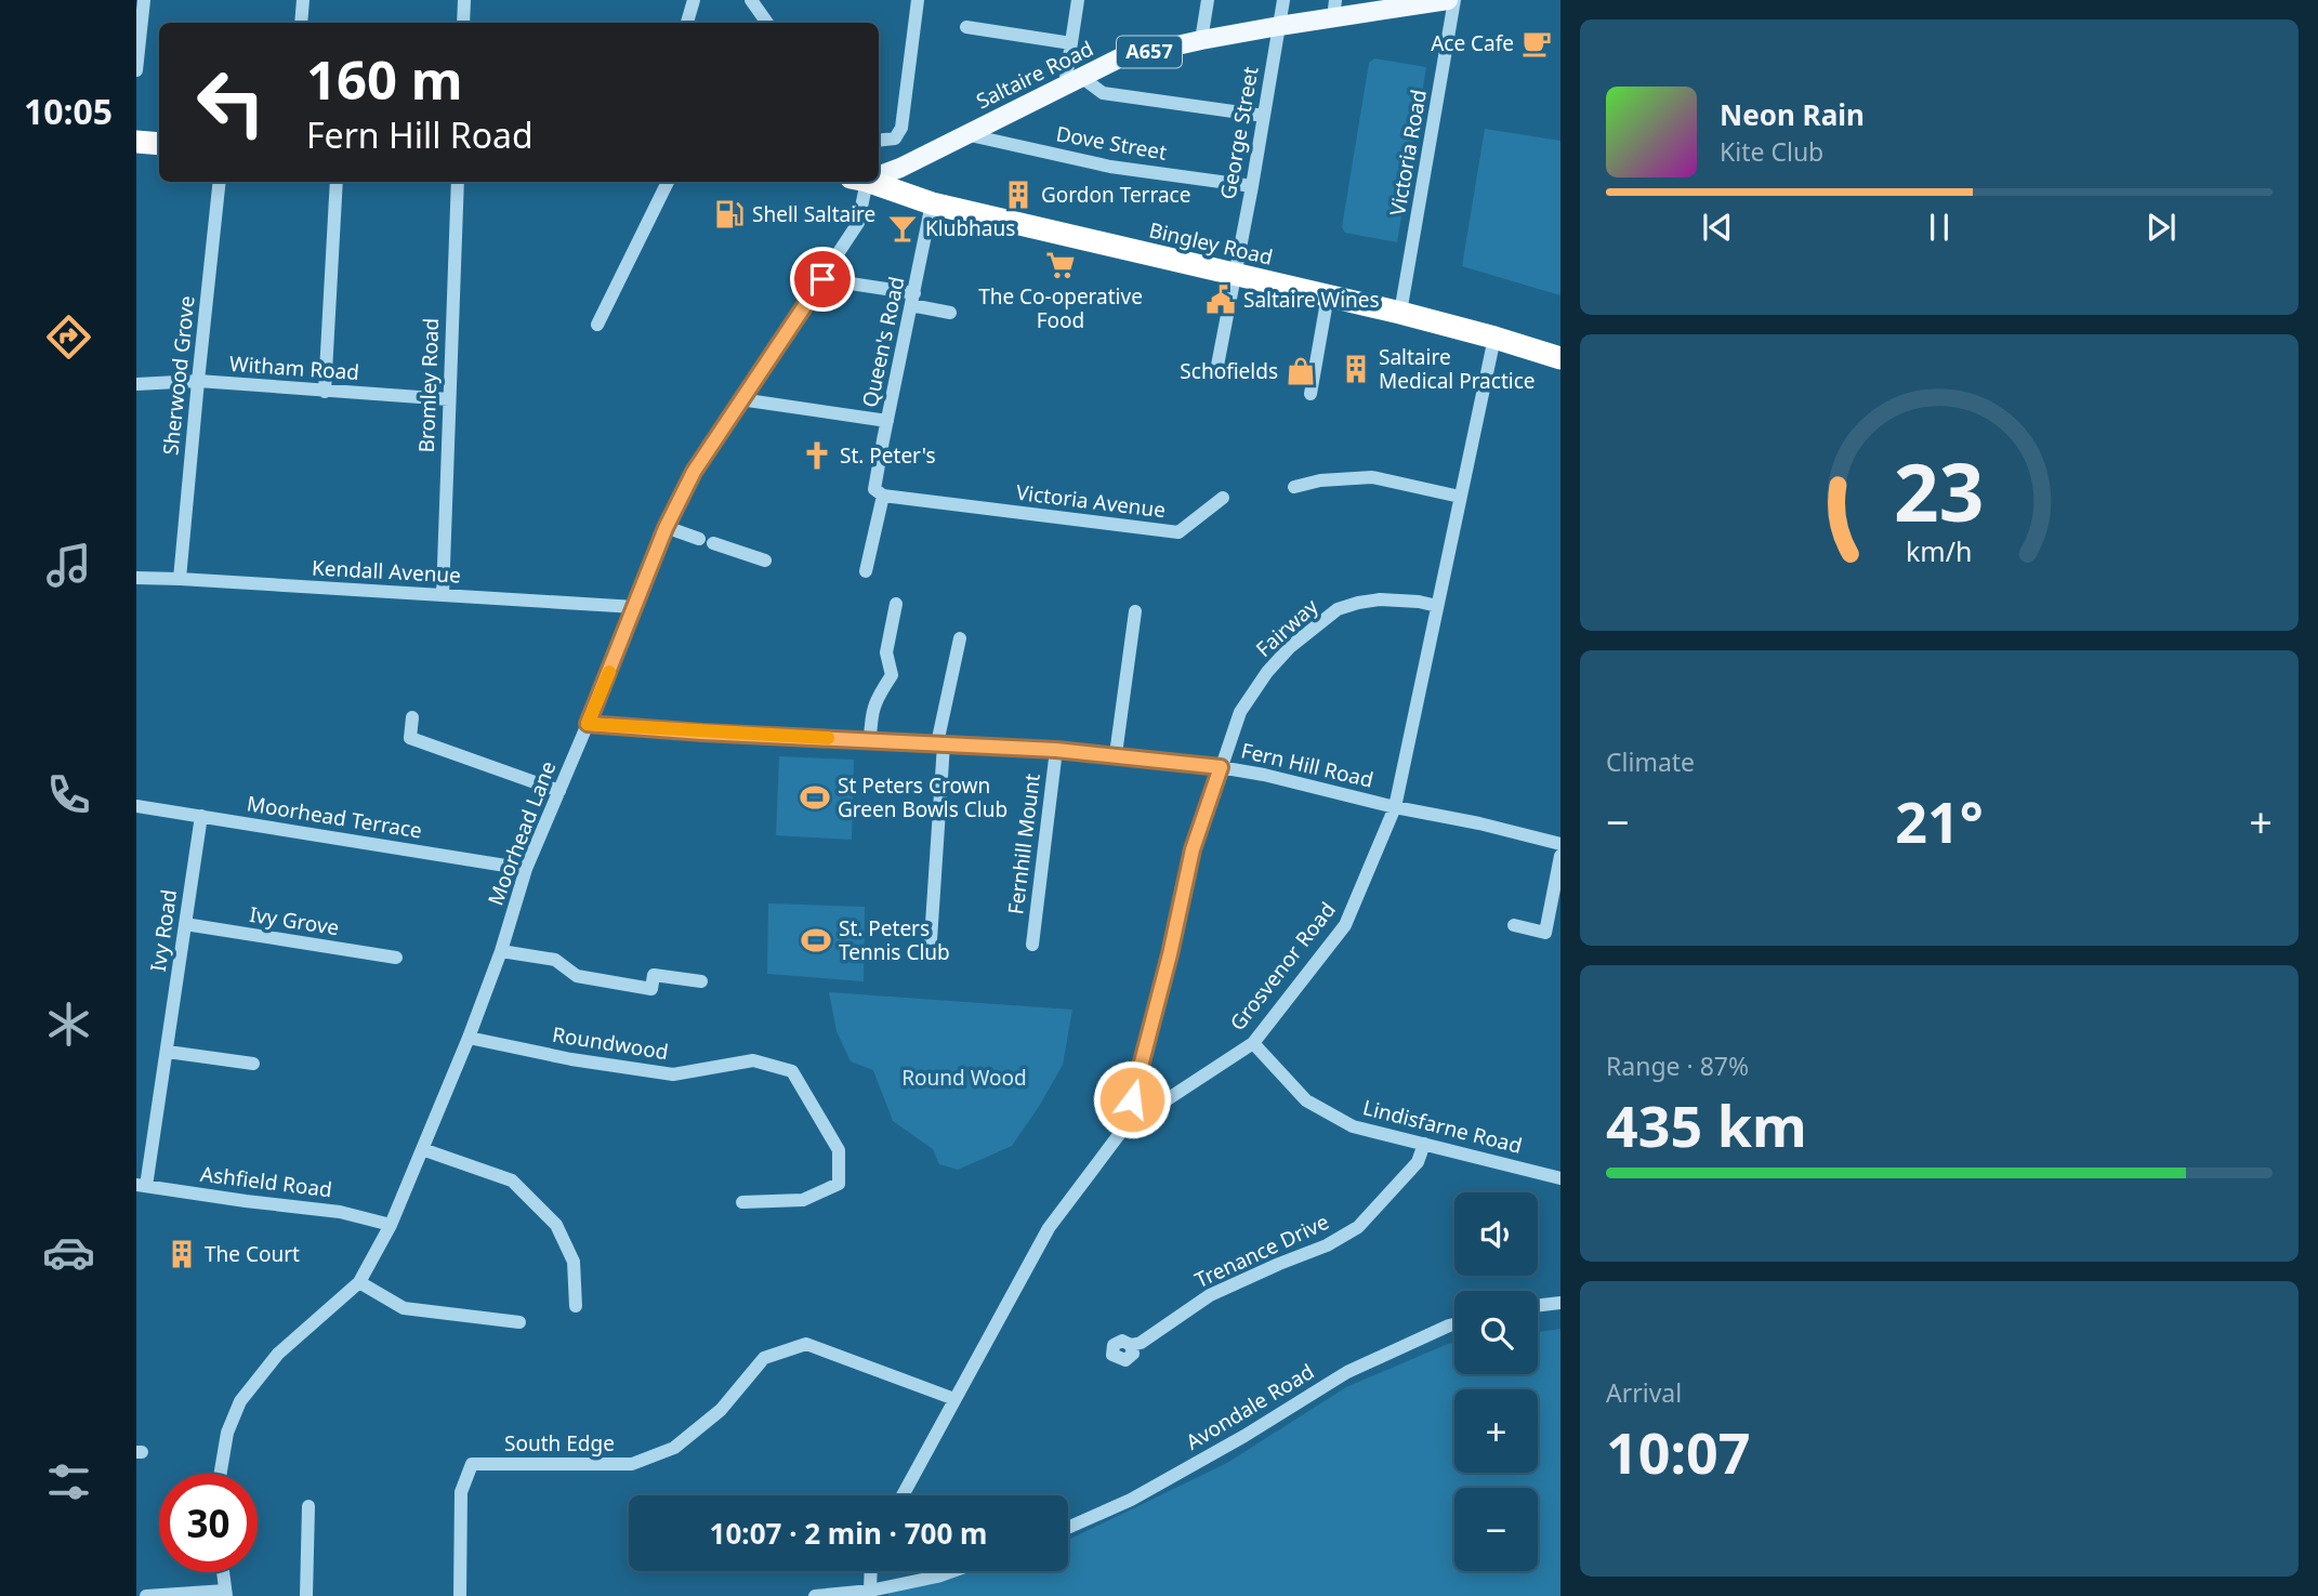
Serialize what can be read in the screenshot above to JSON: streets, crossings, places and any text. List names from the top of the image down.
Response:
{
  "streets": {
    "highway": ["Bingley Road"],
    "main road": ["A657", "Saltaire Road"],
    "street": [
      "George Street",
      "Dove Street",
      "Victoria Road",
      "Queen's Road",
      "Witham Road",
      "Sherwood Grove",
      "Bromley Road",
      "Victoria Avenue",
      "Kendall Avenue",
      "Fairway",
      "Fern Hill Road",
      "Moorhead Terrace",
      "Moorhead Lane",
      "Fernhill Mount",
      "Ivy Grove",
      "Ivy Road",
      "Grosvenor Road",
      "Roundwood",
      "Lindisfarne Road",
      "Ashfield Road",
      "Trenance Drive",
      "Avondale Road",
      "South Edge"
    ]
  },
  "crossings": [
    ["Saltaire Road", "George Street"],
    ["Saltaire Road", "Dove Street"],
    ["George Street", "Dove Street"],
    ["George Street", "Bingley Road"],
    ["Victoria Road", "Bingley Road"],
    ["Bingley Road", "Queen's Road"],
    ["Bingley Road", "Grosvenor Road"],
    ["Queen's Road", "Victoria Avenue"],
    ["Witham Road", "Sherwood Grove"],
    ["Witham Road", "Bromley Road"],
    ["Sherwood Grove", "Kendall Avenue"],
    ["Bromley Road", "Kendall Avenue"],
    ["Kendall Avenue", "Moorhead Lane"],
    ["Fairway", "Fern Hill Road"],
    ["Fairway", "Grosvenor Road"],
    ["Fern Hill Road", "Moorhead Lane"],
    ["Fern Hill Road", "Fernhill Mount"],
    ["Fern Hill Road", "Grosvenor Road"],
    ["Moorhead Terrace", "Moorhead Lane"],
    ["Moorhead Terrace", "Ivy Road"],
    ["Moorhead Lane", "Roundwood"],
    ["Moorhead Lane", "Ashfield Road"],
    ["Ivy Grove", "Ivy Road"],
    ["Ivy Road", "Ashfield Road"],
    ["Grosvenor Road", "Lindisfarne Road"],
    ["Grosvenor Road", "South Edge"],
    ["Lindisfarne Road", "Trenance Drive"]
  ],
  "parks": ["Round Wood"],
  "places": {
    "cafe": ["Ace Cafe"],
    "building": ["Gordon Terrace", "Saltaire Medical Practice", "The Court"],
    "fuel station": ["Shell Saltaire"],
    "bar": ["Klubhaus"],
    "supermarket": ["The Co-operative Food"],
    "public building": ["Saltaire Wines"],
    "shop": ["Schofields"],
    "church": ["St. Peter's"],
    "sports": ["St Peters Crown Green Bowls Club", "St. Peters Tennis Club"]
  },
  "page": {
    "tabs": "10:05",
    "turn": ["160 m", "Fern Hill Road"],
    "song": ["Neon Rain", "Kite Club"],
    "tile": [
      "Climate",
      ["Range · 87%", "435 km"],
      ["Arrival", "10:07"]
    ],
    "heat": ["−", "21°", "+"],
    "map_buttons": ["+", "−"],
    "limit": "30",
    "trip": "10:07 · 2 min · 700 m",
    "gauge": ["23", "km/h"]
  }
}
